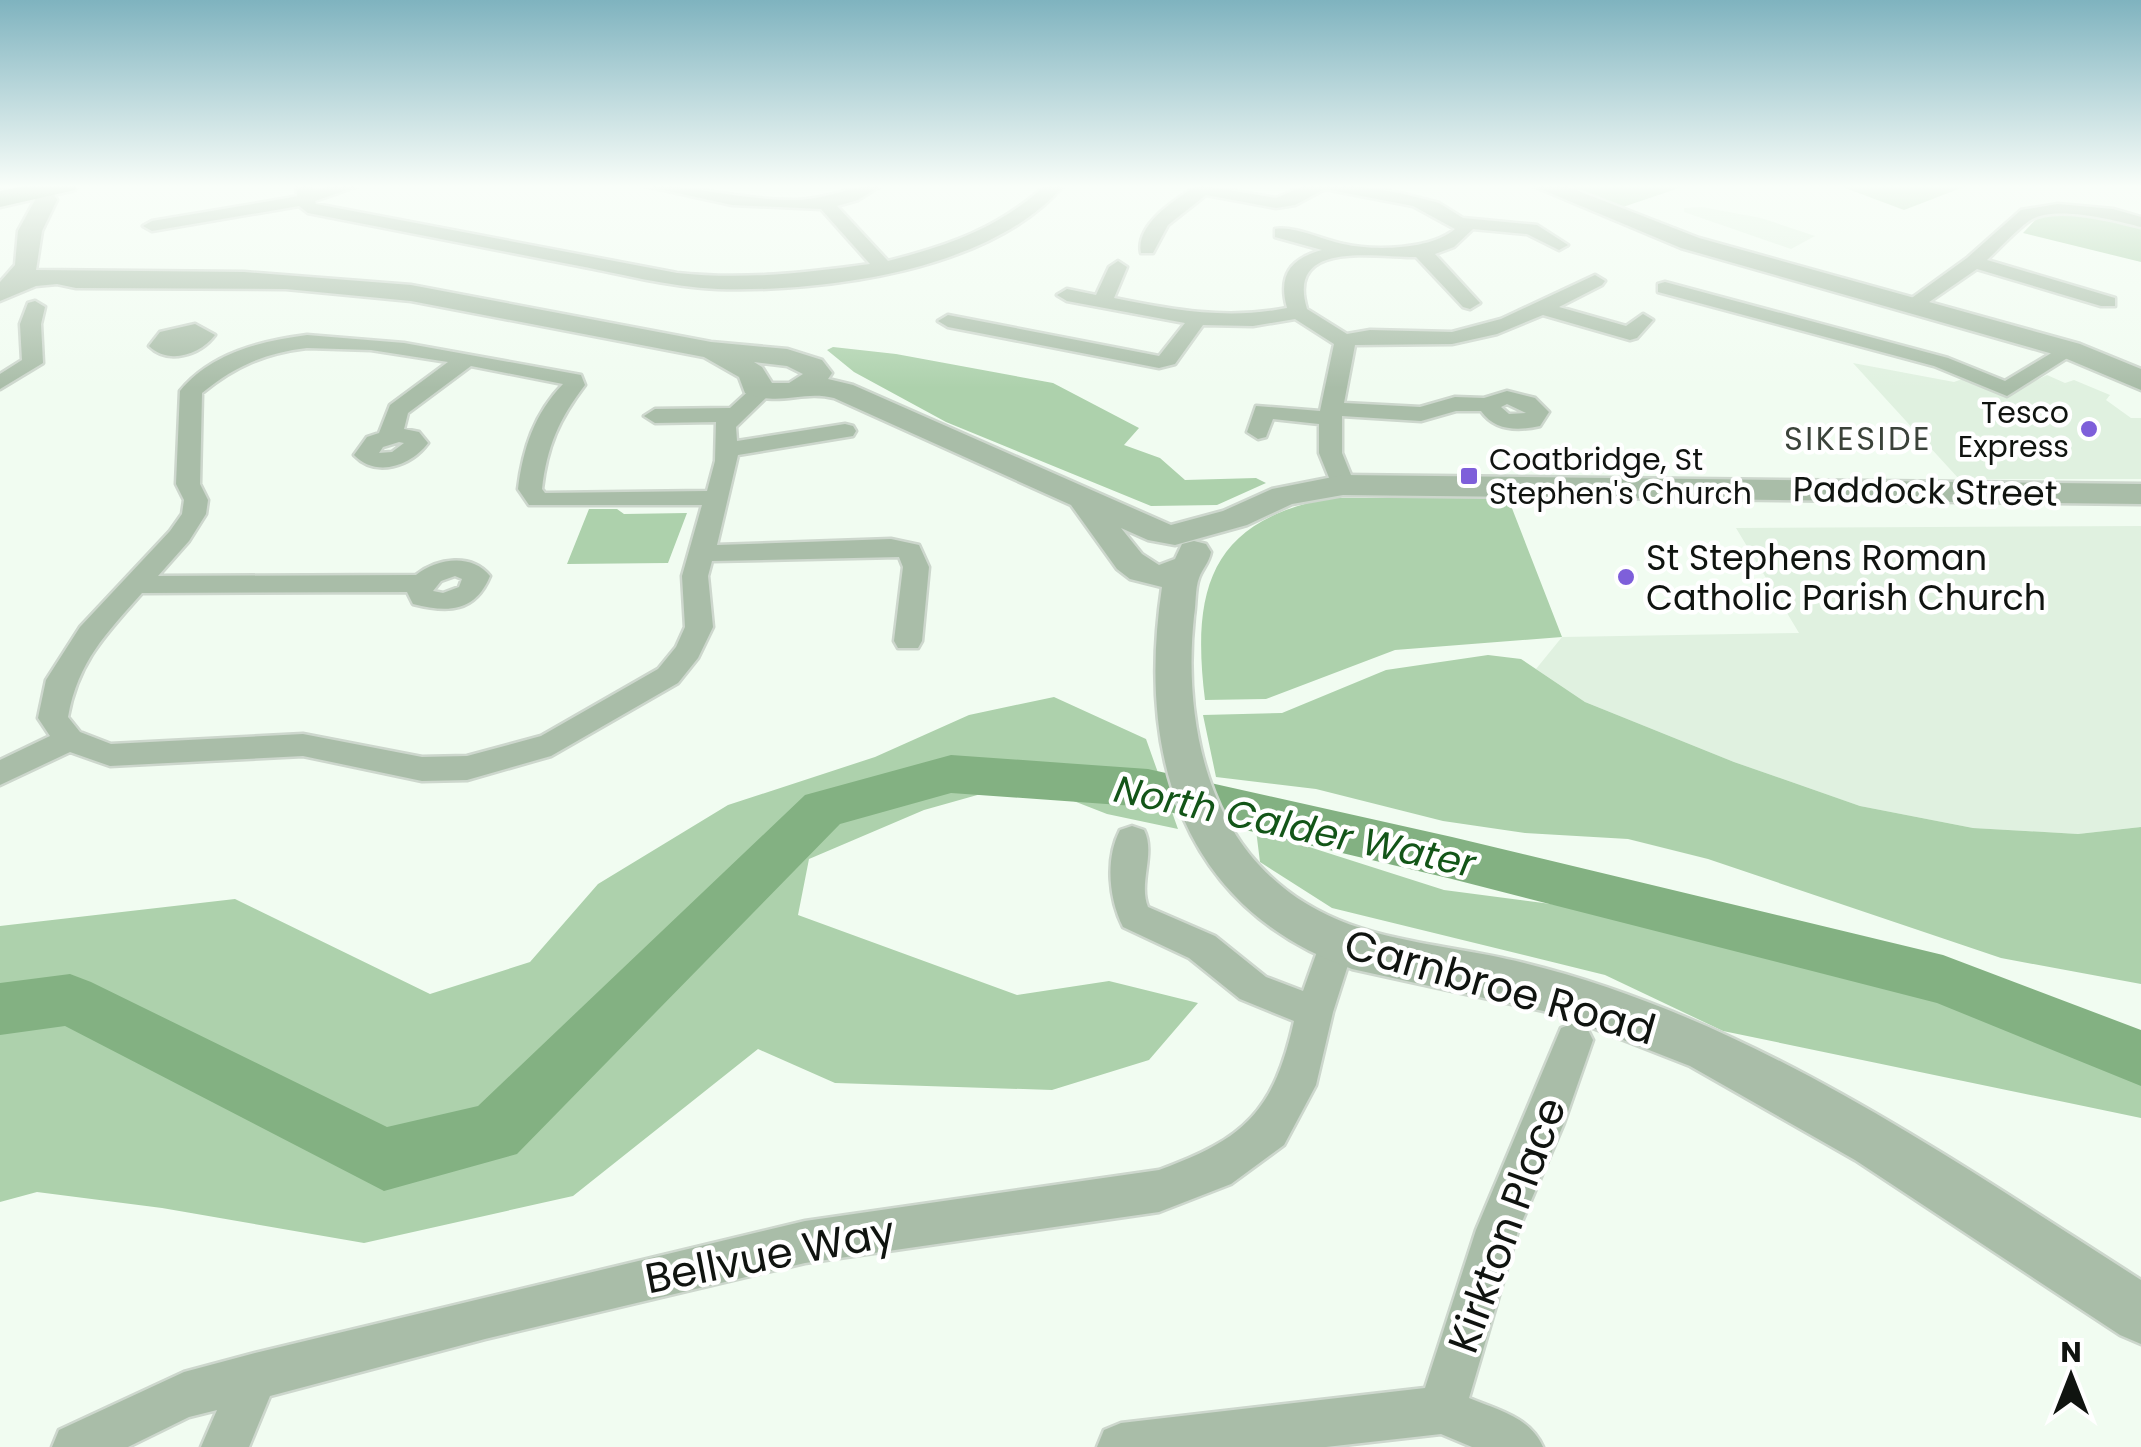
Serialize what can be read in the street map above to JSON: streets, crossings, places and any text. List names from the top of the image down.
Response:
{
  "streets": {
    "street": [
      "Paddock Street",
      "Carnbroe Road",
      "Kirkton Place",
      "Bellvue Way"
    ]
  },
  "crossings": [
    ["Paddock Street", "Carnbroe Road"],
    ["Carnbroe Road", "Bellvue Way"]
  ],
  "districts": ["SIKESIDE"],
  "water": ["North Calder Water"],
  "places": {
    "other": ["Tesco Express", "St Stephens Roman Catholic Parish Church"],
    "transit": ["Coatbridge, St Stephen's Church"]
  },
  "north": "top"
}
